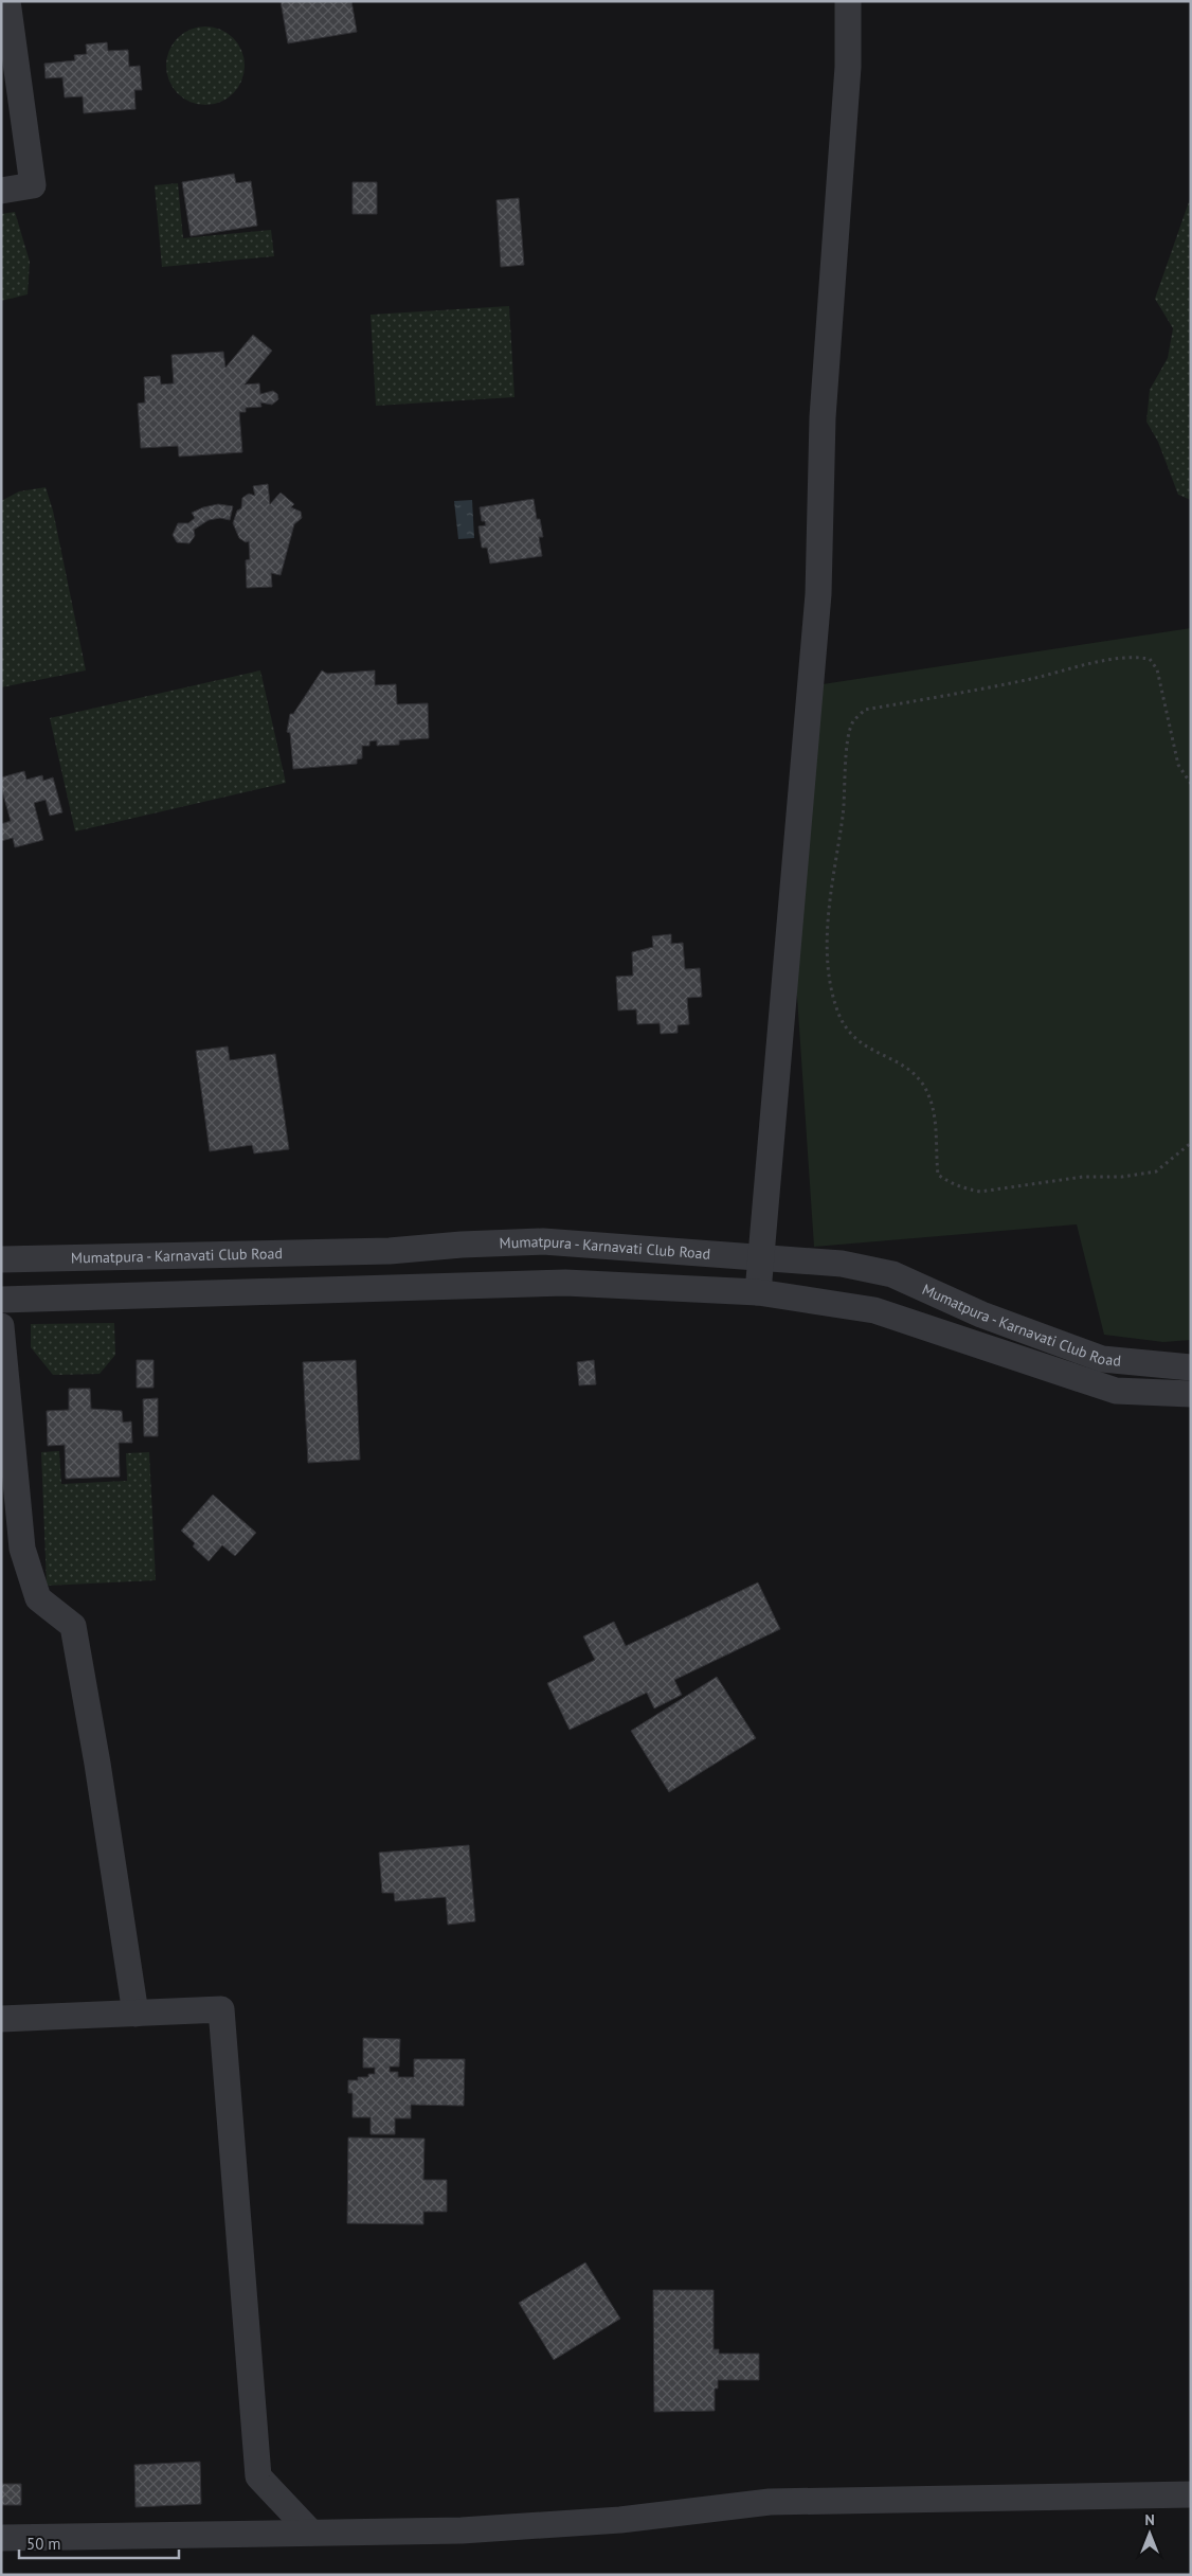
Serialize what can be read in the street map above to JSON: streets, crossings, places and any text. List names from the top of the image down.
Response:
{
  "streets": {
    "street": ["Mumatpura - Karnavati Club Road"]
  },
  "scale_bar": "50 m",
  "north": "top"
}
